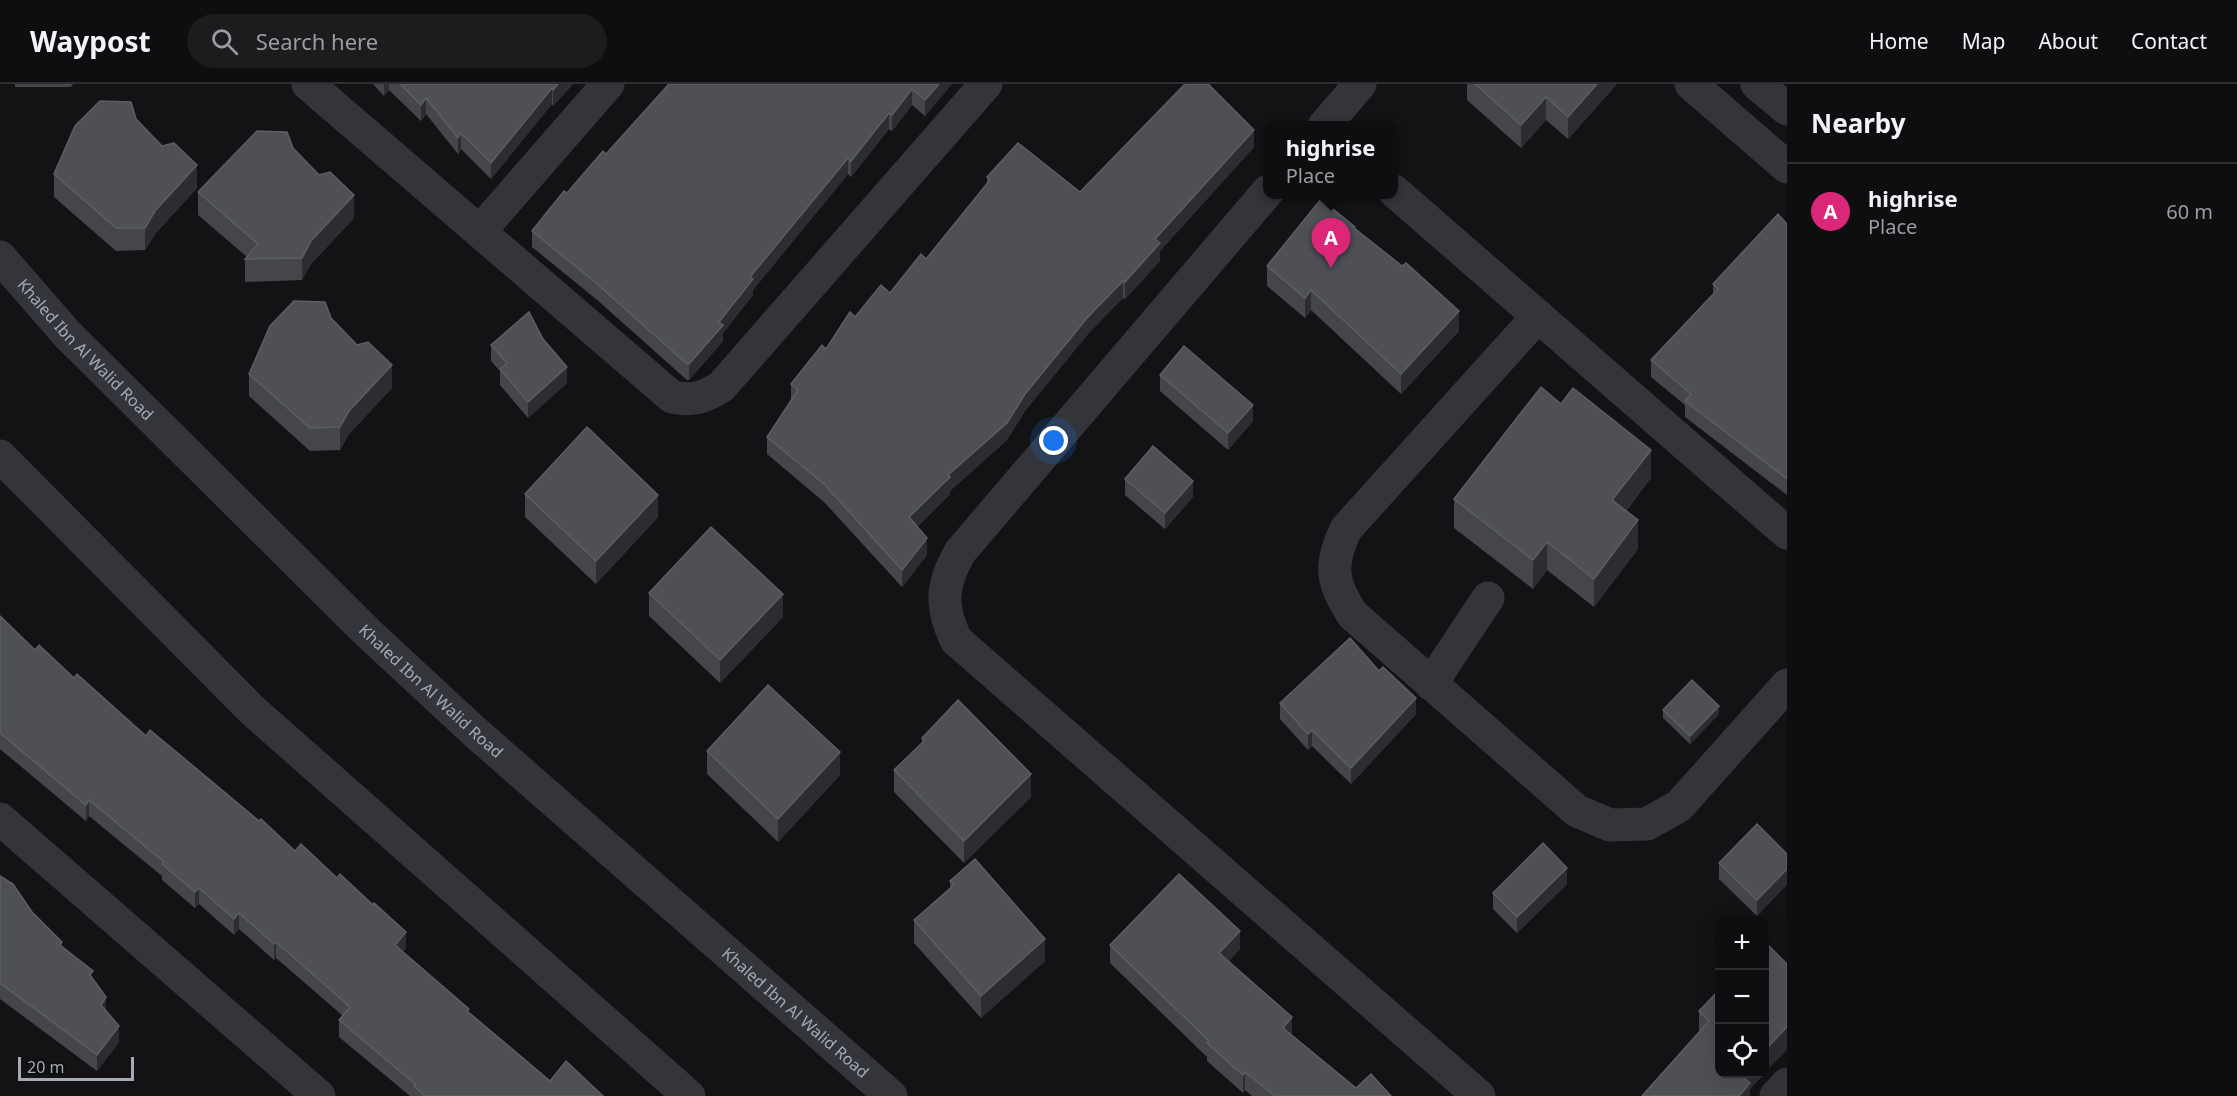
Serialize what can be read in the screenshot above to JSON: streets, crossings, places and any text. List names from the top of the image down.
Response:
{
  "streets": {
    "street": ["Khaled Ibn Al Walid Road"]
  },
  "scale_bar": "20 m",
  "page": {
    "header": "Waypost",
    "search": "Search here",
    "nav": [
      "Home",
      "Map",
      "About",
      "Contact"
    ],
    "heading": "Nearby",
    "popup": ["highrise", "Place"],
    "list": [
      {
        "mark": "A",
        "name": "highrise",
        "note": "Place",
        "value": "60 m"
      }
    ],
    "pins": "A",
    "map_buttons": ["+", "−"],
    "scale": "20 m"
  }
}
